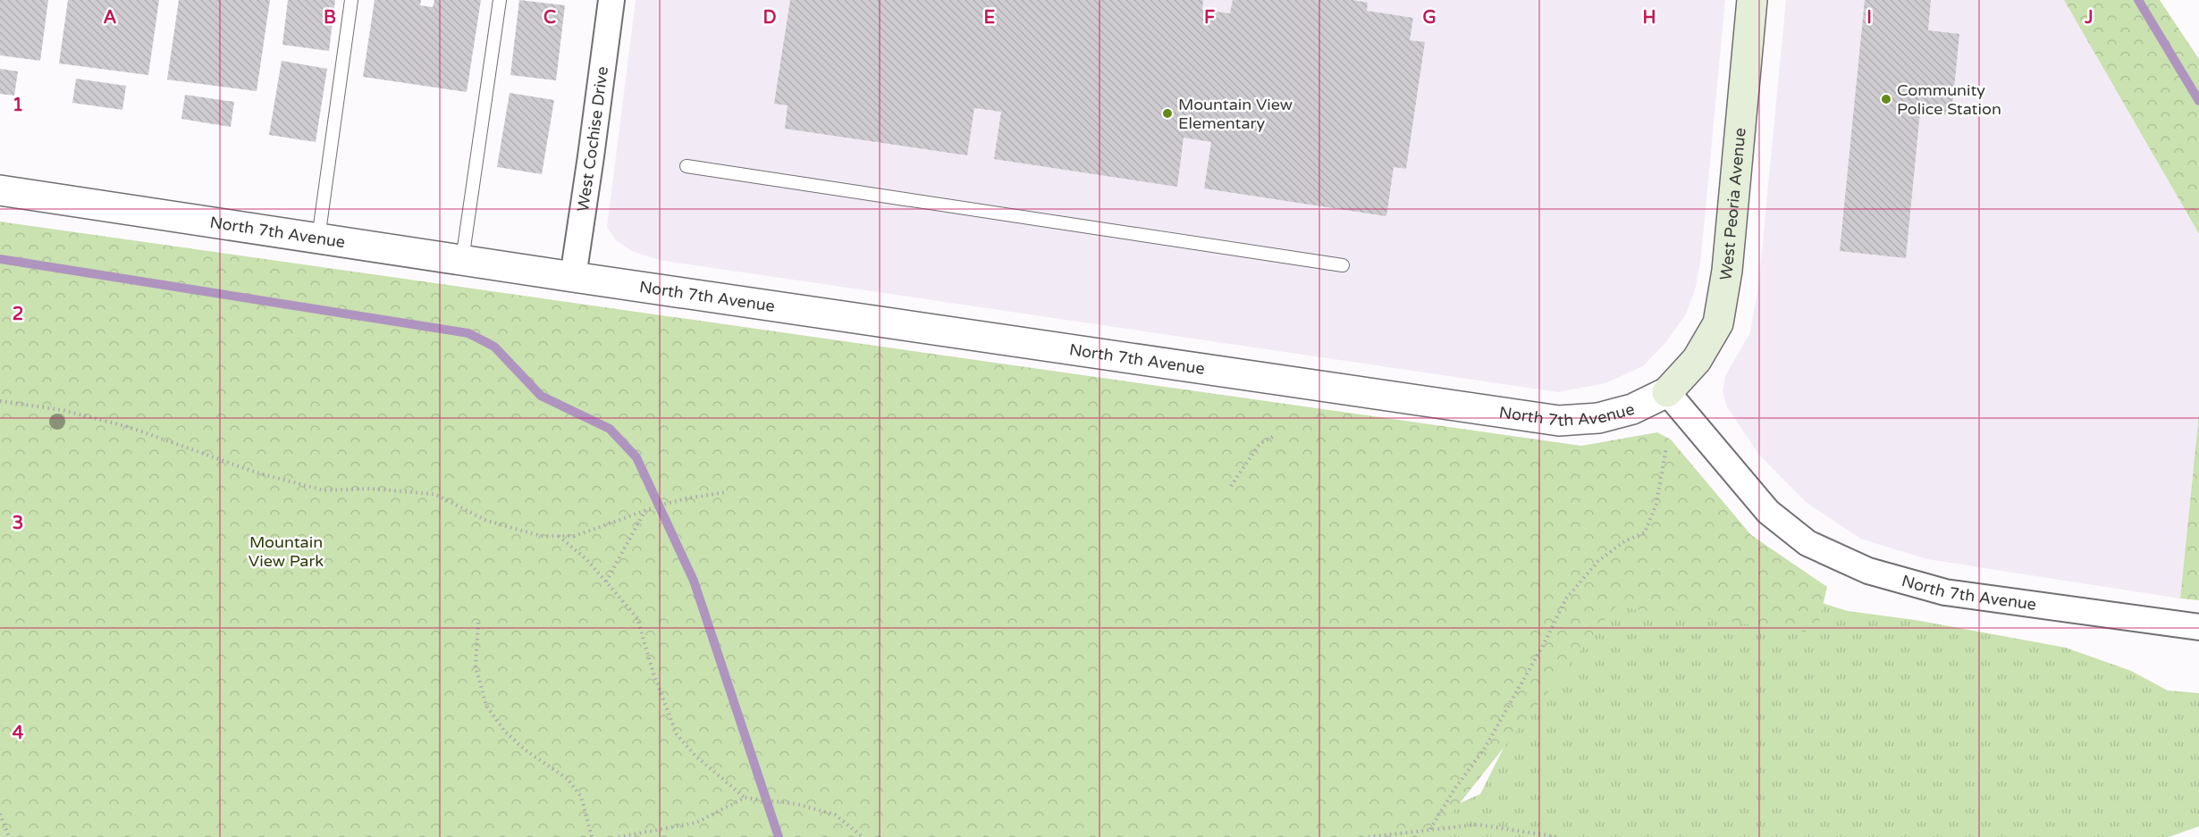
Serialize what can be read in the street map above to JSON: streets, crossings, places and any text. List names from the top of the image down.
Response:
{
  "streets": {
    "main road": ["West Peoria Avenue"],
    "street": ["West Cochise Drive", "North 7th Avenue"]
  },
  "crossings": [
    ["West Cochise Drive", "North 7th Avenue"],
    ["West Peoria Avenue", "North 7th Avenue"]
  ],
  "parks": ["Mountain View Park"],
  "places": ["Community Police Station", "Mountain View Elementary"],
  "grid": {
    "columns": [
      "A",
      "B",
      "C",
      "D",
      "E",
      "F",
      "G",
      "H",
      "I",
      "J"
    ],
    "rows": [
      "1",
      "2",
      "3",
      "4"
    ]
  }
}
